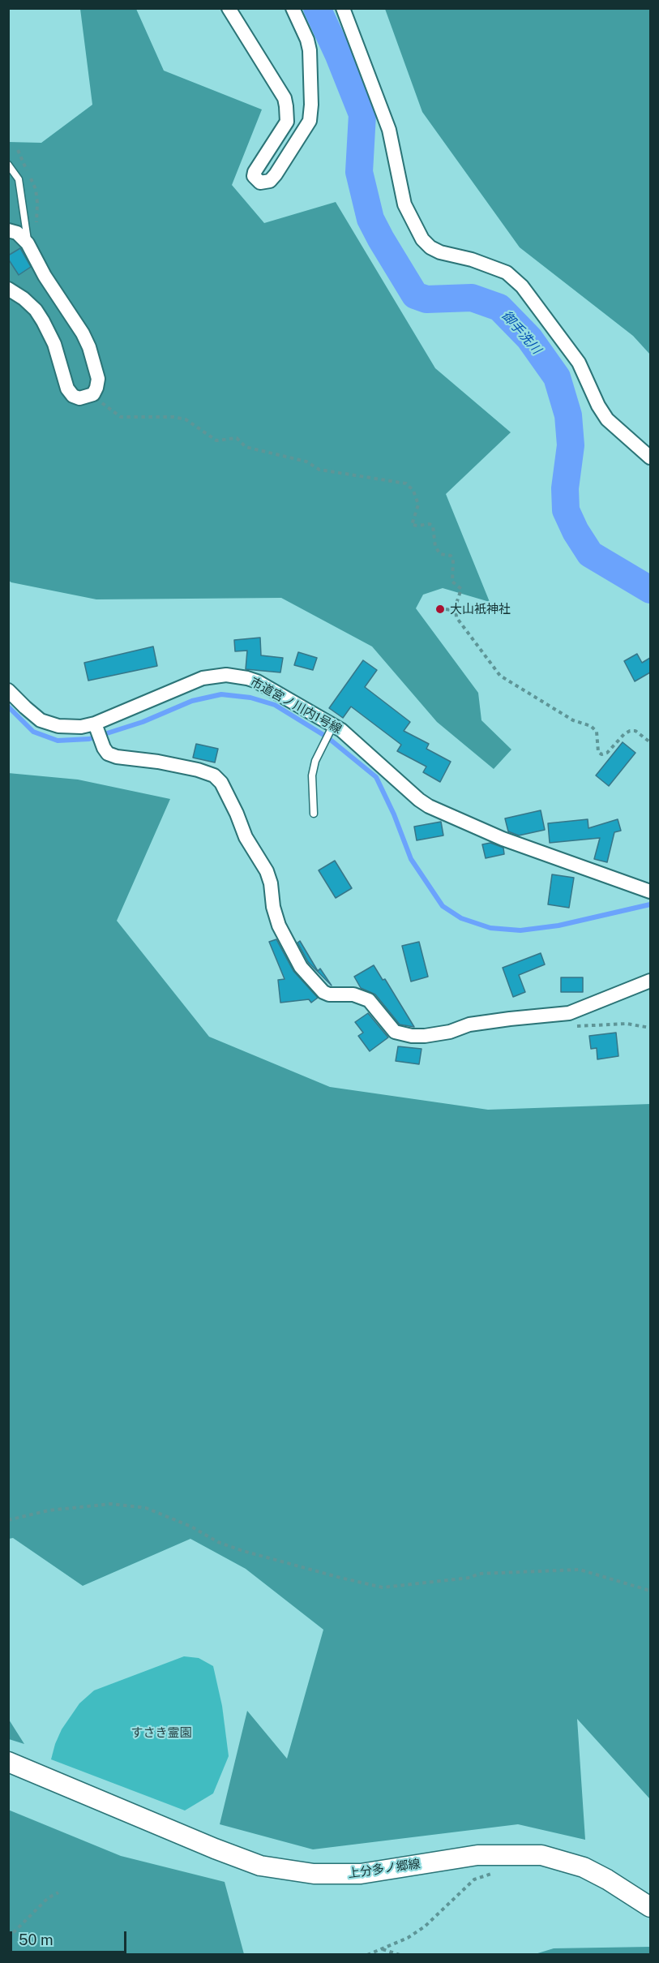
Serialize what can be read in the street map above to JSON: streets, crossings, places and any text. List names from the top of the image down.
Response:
{
  "streets": {
    "main road": ["上分多ノ郷線"],
    "street": ["市道宮ノ川内1号線"]
  },
  "water": ["御手洗川"],
  "parks": ["すさき霊園"],
  "places": ["大山衹神社"],
  "scale_bar": "50 m"
}
